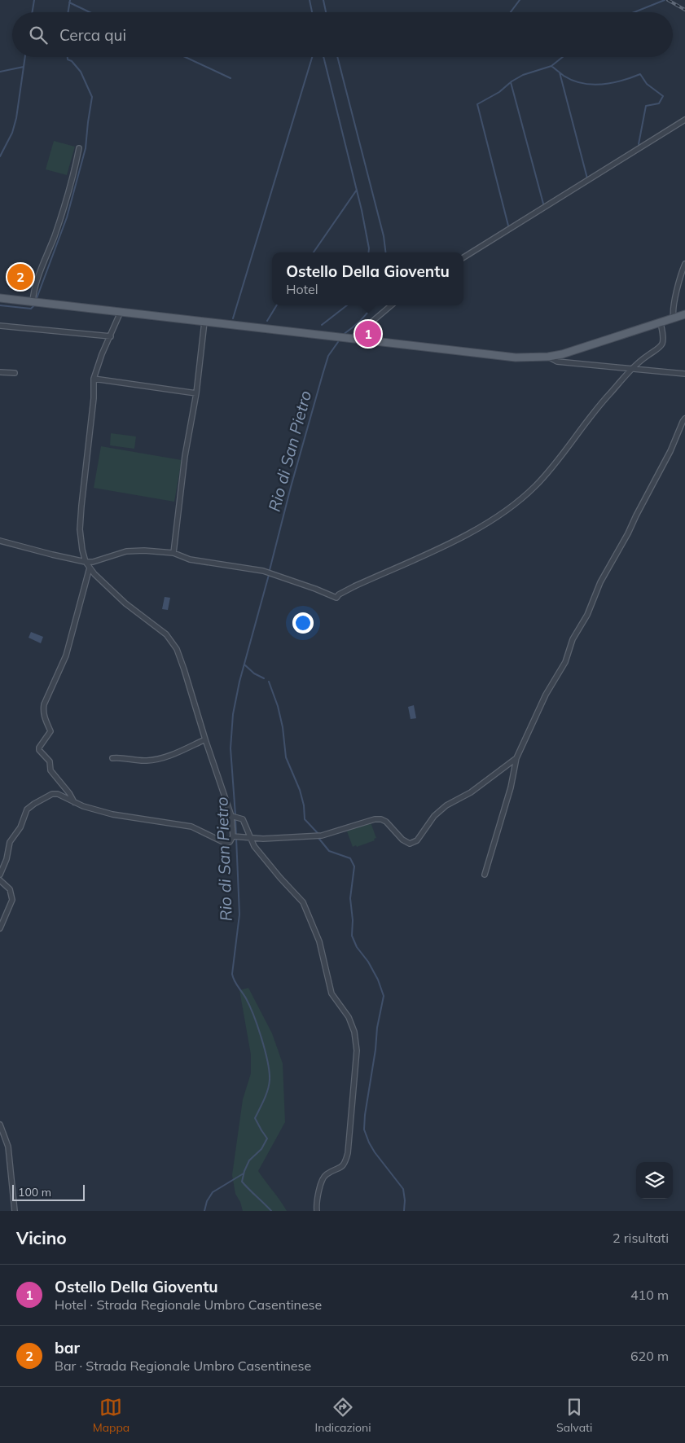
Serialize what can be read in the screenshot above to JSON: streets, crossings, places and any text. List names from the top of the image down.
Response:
{
  "water": ["Rio di San Pietro"],
  "scale_bar": "100 m",
  "page": {
    "search": "Cerca qui",
    "popup": ["Ostello Della Gioventu", "Hotel"],
    "pins": ["2", "1"],
    "scale": "100 m",
    "heading": ["Vicino", "2 risultati"],
    "list": [
      {
        "mark": "1",
        "name": "Ostello Della Gioventu",
        "note": "Hotel · Strada Regionale Umbro Casentinese",
        "value": "410 m"
      },
      {
        "mark": "2",
        "name": "bar",
        "note": "Bar · Strada Regionale Umbro Casentinese",
        "value": "620 m"
      }
    ],
    "nav": ["Mappa", "Indicazioni", "Salvati"]
  }
}
